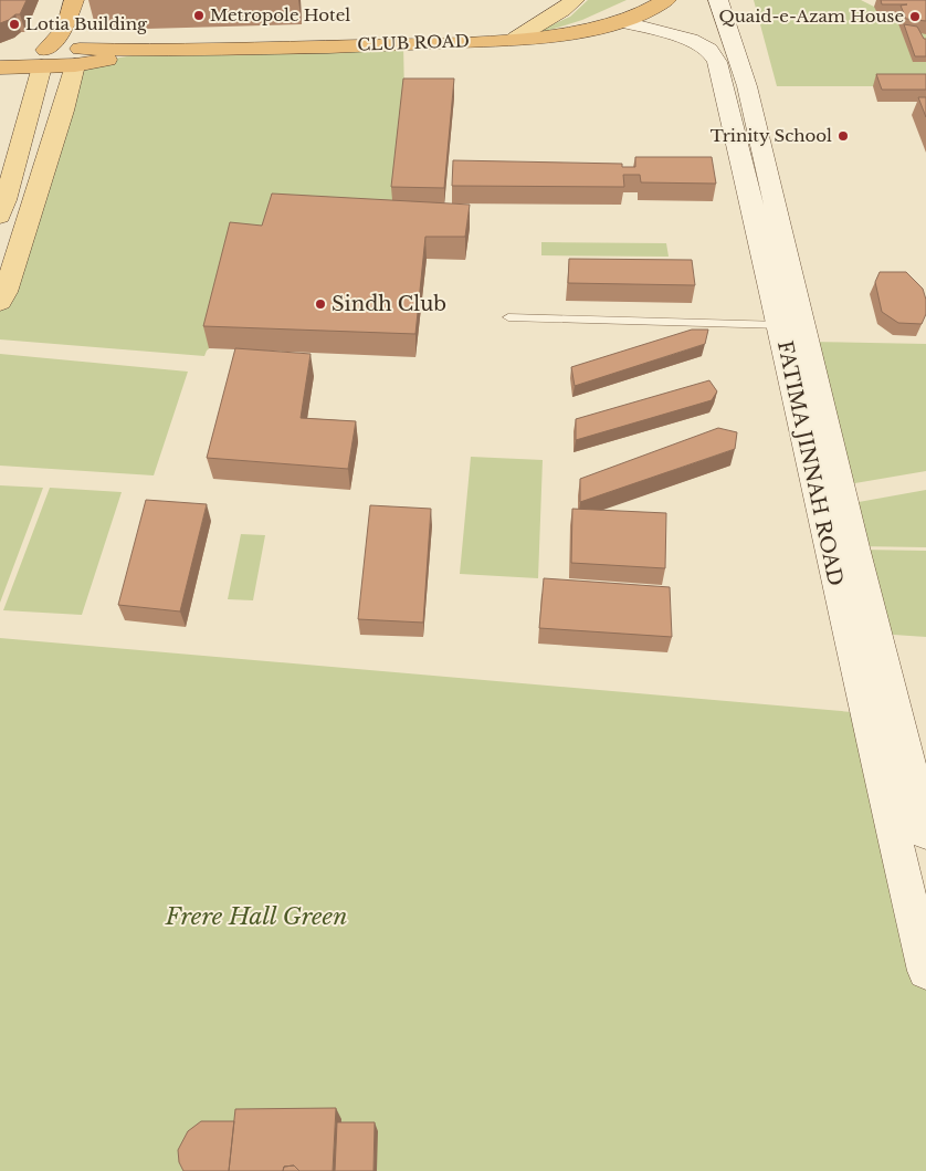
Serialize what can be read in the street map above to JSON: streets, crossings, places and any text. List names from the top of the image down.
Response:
{
  "streets": {
    "highway": ["CLUB ROAD"],
    "main road": ["FATIMA JINNAH ROAD"]
  },
  "crossings": [
    ["CLUB ROAD", "FATIMA JINNAH ROAD"]
  ],
  "parks": ["Frere Hall Green"],
  "places": [
    "Metropole Hotel",
    "Quaid-e-Azam House",
    "Lotia Building",
    "Trinity School",
    "Sindh Club"
  ]
}
